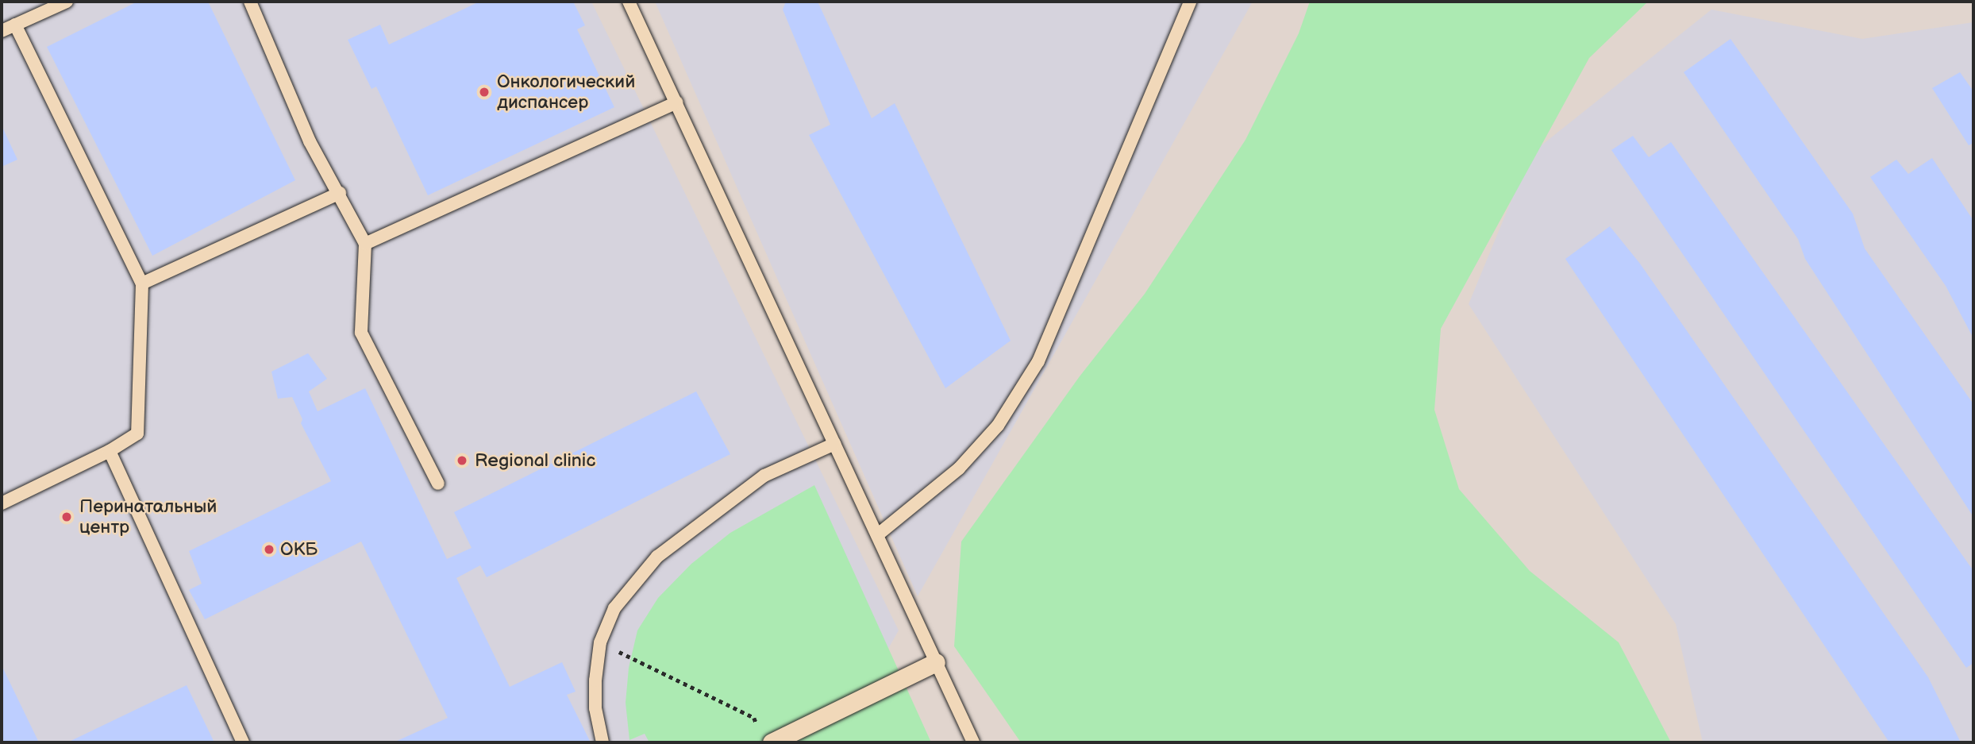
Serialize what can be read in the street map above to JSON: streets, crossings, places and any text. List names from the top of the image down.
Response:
{
  "places": [
    "Онкологический диспансер",
    "Regional clinic",
    "Перинатальный центр",
    "ОКБ"
  ]
}
